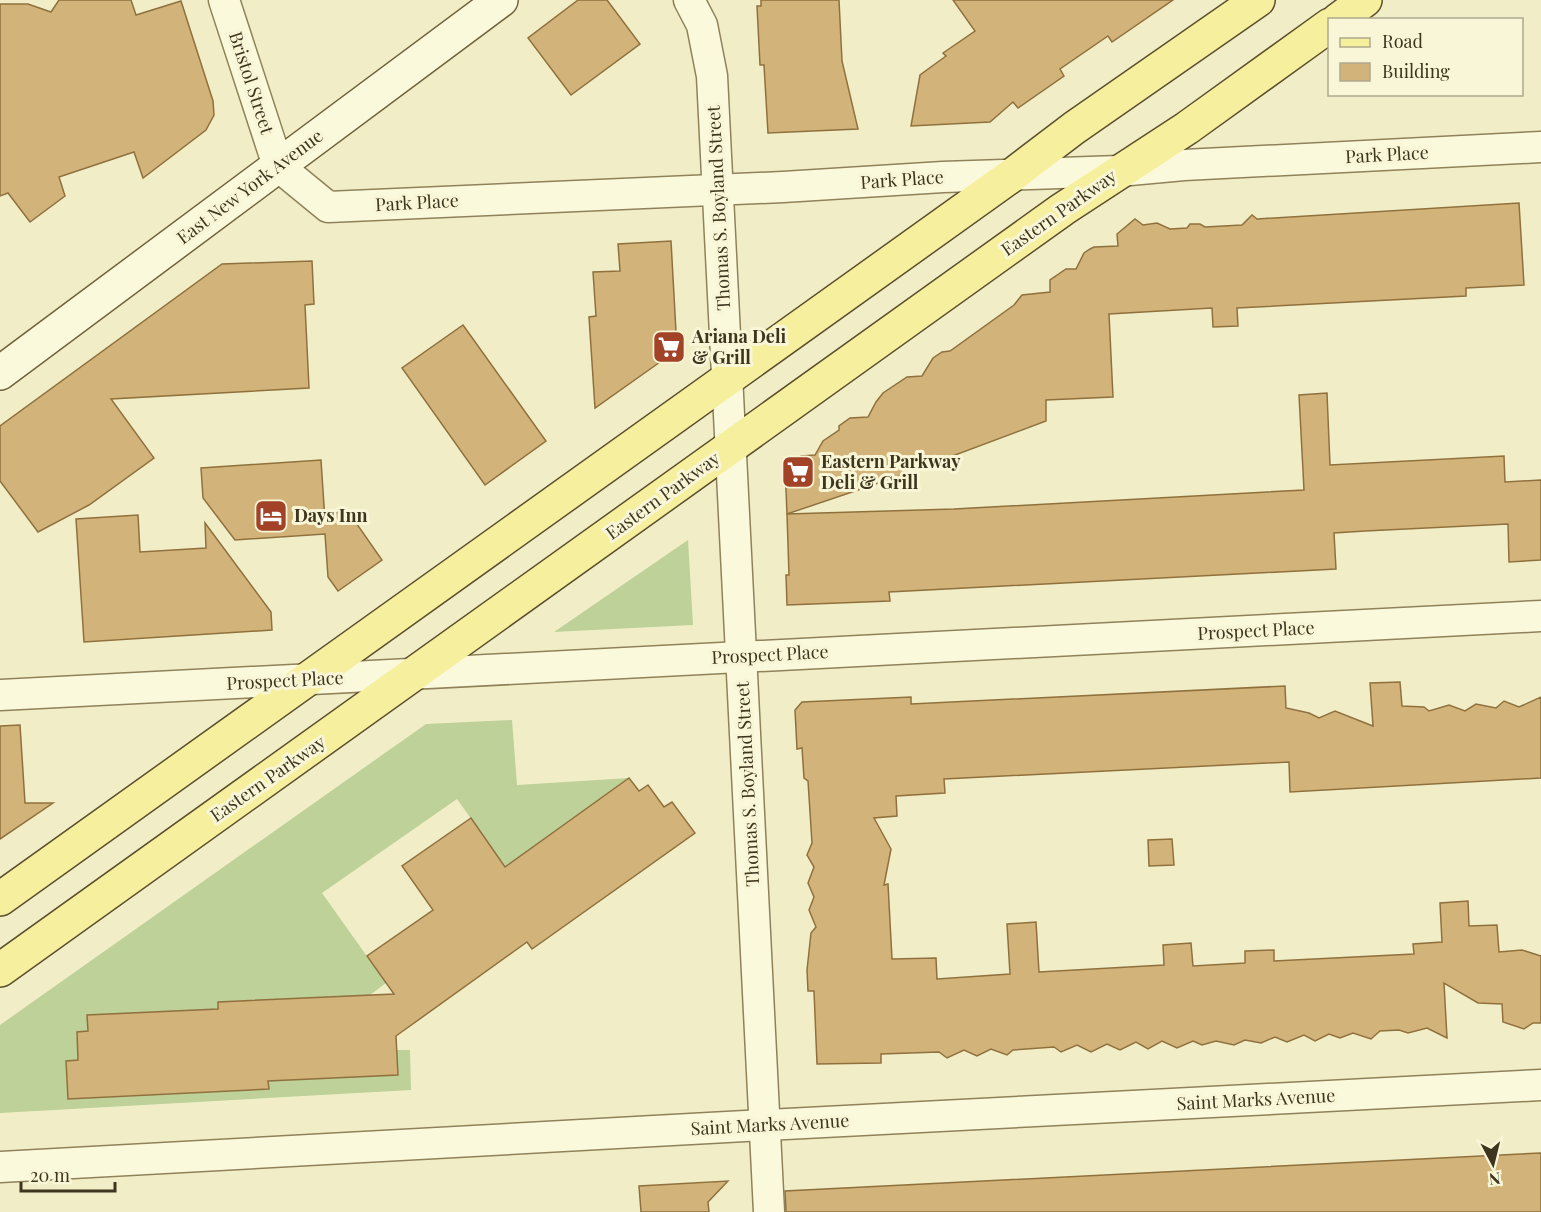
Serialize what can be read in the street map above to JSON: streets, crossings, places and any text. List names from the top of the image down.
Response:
{
  "streets": {
    "main road": ["East New York Avenue", "Eastern Parkway"],
    "street": [
      "Bristol Street",
      "Park Place",
      "Thomas S. Boyland Street",
      "Prospect Place",
      "Saint Marks Avenue"
    ]
  },
  "crossings": [
    ["Bristol Street", "Park Place"],
    ["Bristol Street", "East New York Avenue"],
    ["Park Place", "East New York Avenue"],
    ["Park Place", "Thomas S. Boyland Street"],
    ["Park Place", "Eastern Parkway"],
    ["Thomas S. Boyland Street", "Eastern Parkway"],
    ["Thomas S. Boyland Street", "Prospect Place"],
    ["Thomas S. Boyland Street", "Saint Marks Avenue"],
    ["Eastern Parkway", "Prospect Place"]
  ],
  "places": {
    "supermarket": ["Ariana Deli & Grill", "Eastern Parkway Deli & Grill"],
    "hotel": ["Days Inn"]
  },
  "legend": ["Road", "Building"],
  "scale_bar": "20 m",
  "north": "bottom"
}
